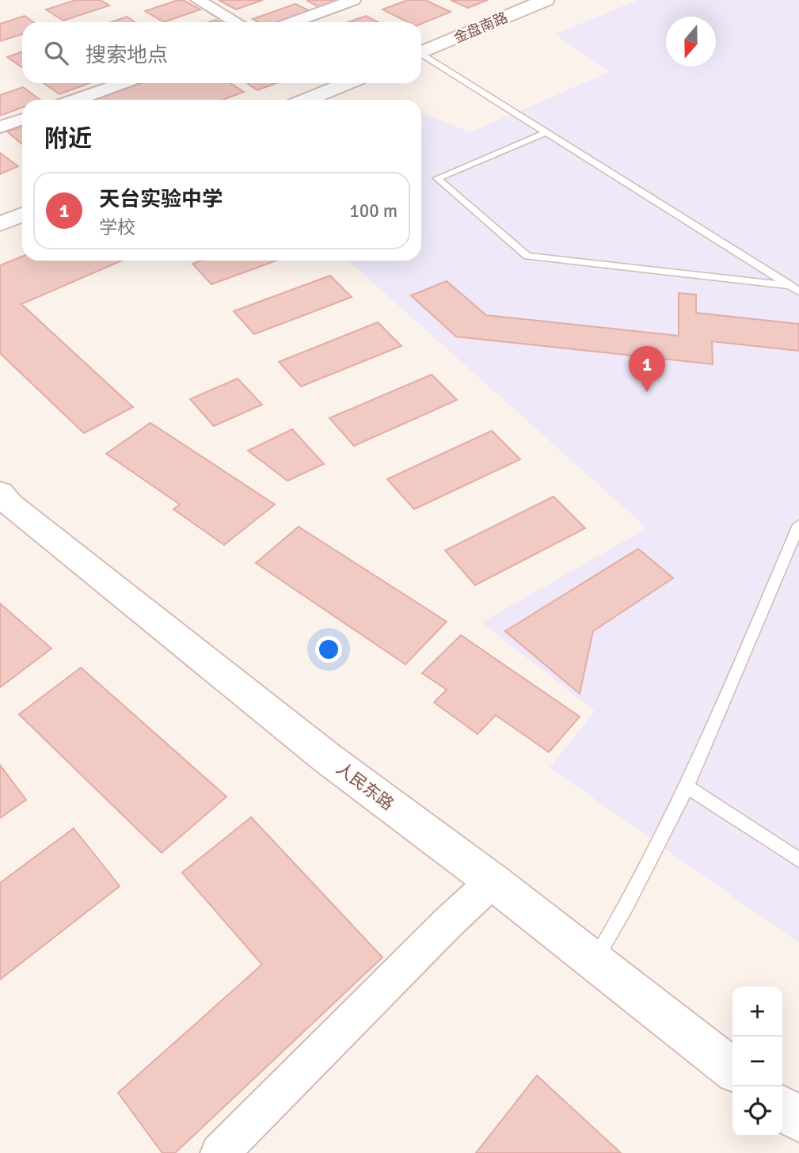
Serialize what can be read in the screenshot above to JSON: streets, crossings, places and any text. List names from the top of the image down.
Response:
{
  "streets": {
    "main road": ["金盘南路", "人民东路"]
  },
  "north": "bottom",
  "page": {
    "search": "搜索地点",
    "heading": "附近",
    "list": [
      {
        "mark": "1",
        "name": "天台实验中学",
        "note": "学校",
        "value": "100 m"
      }
    ],
    "pins": "1",
    "map_buttons": ["+", "−"]
  }
}
